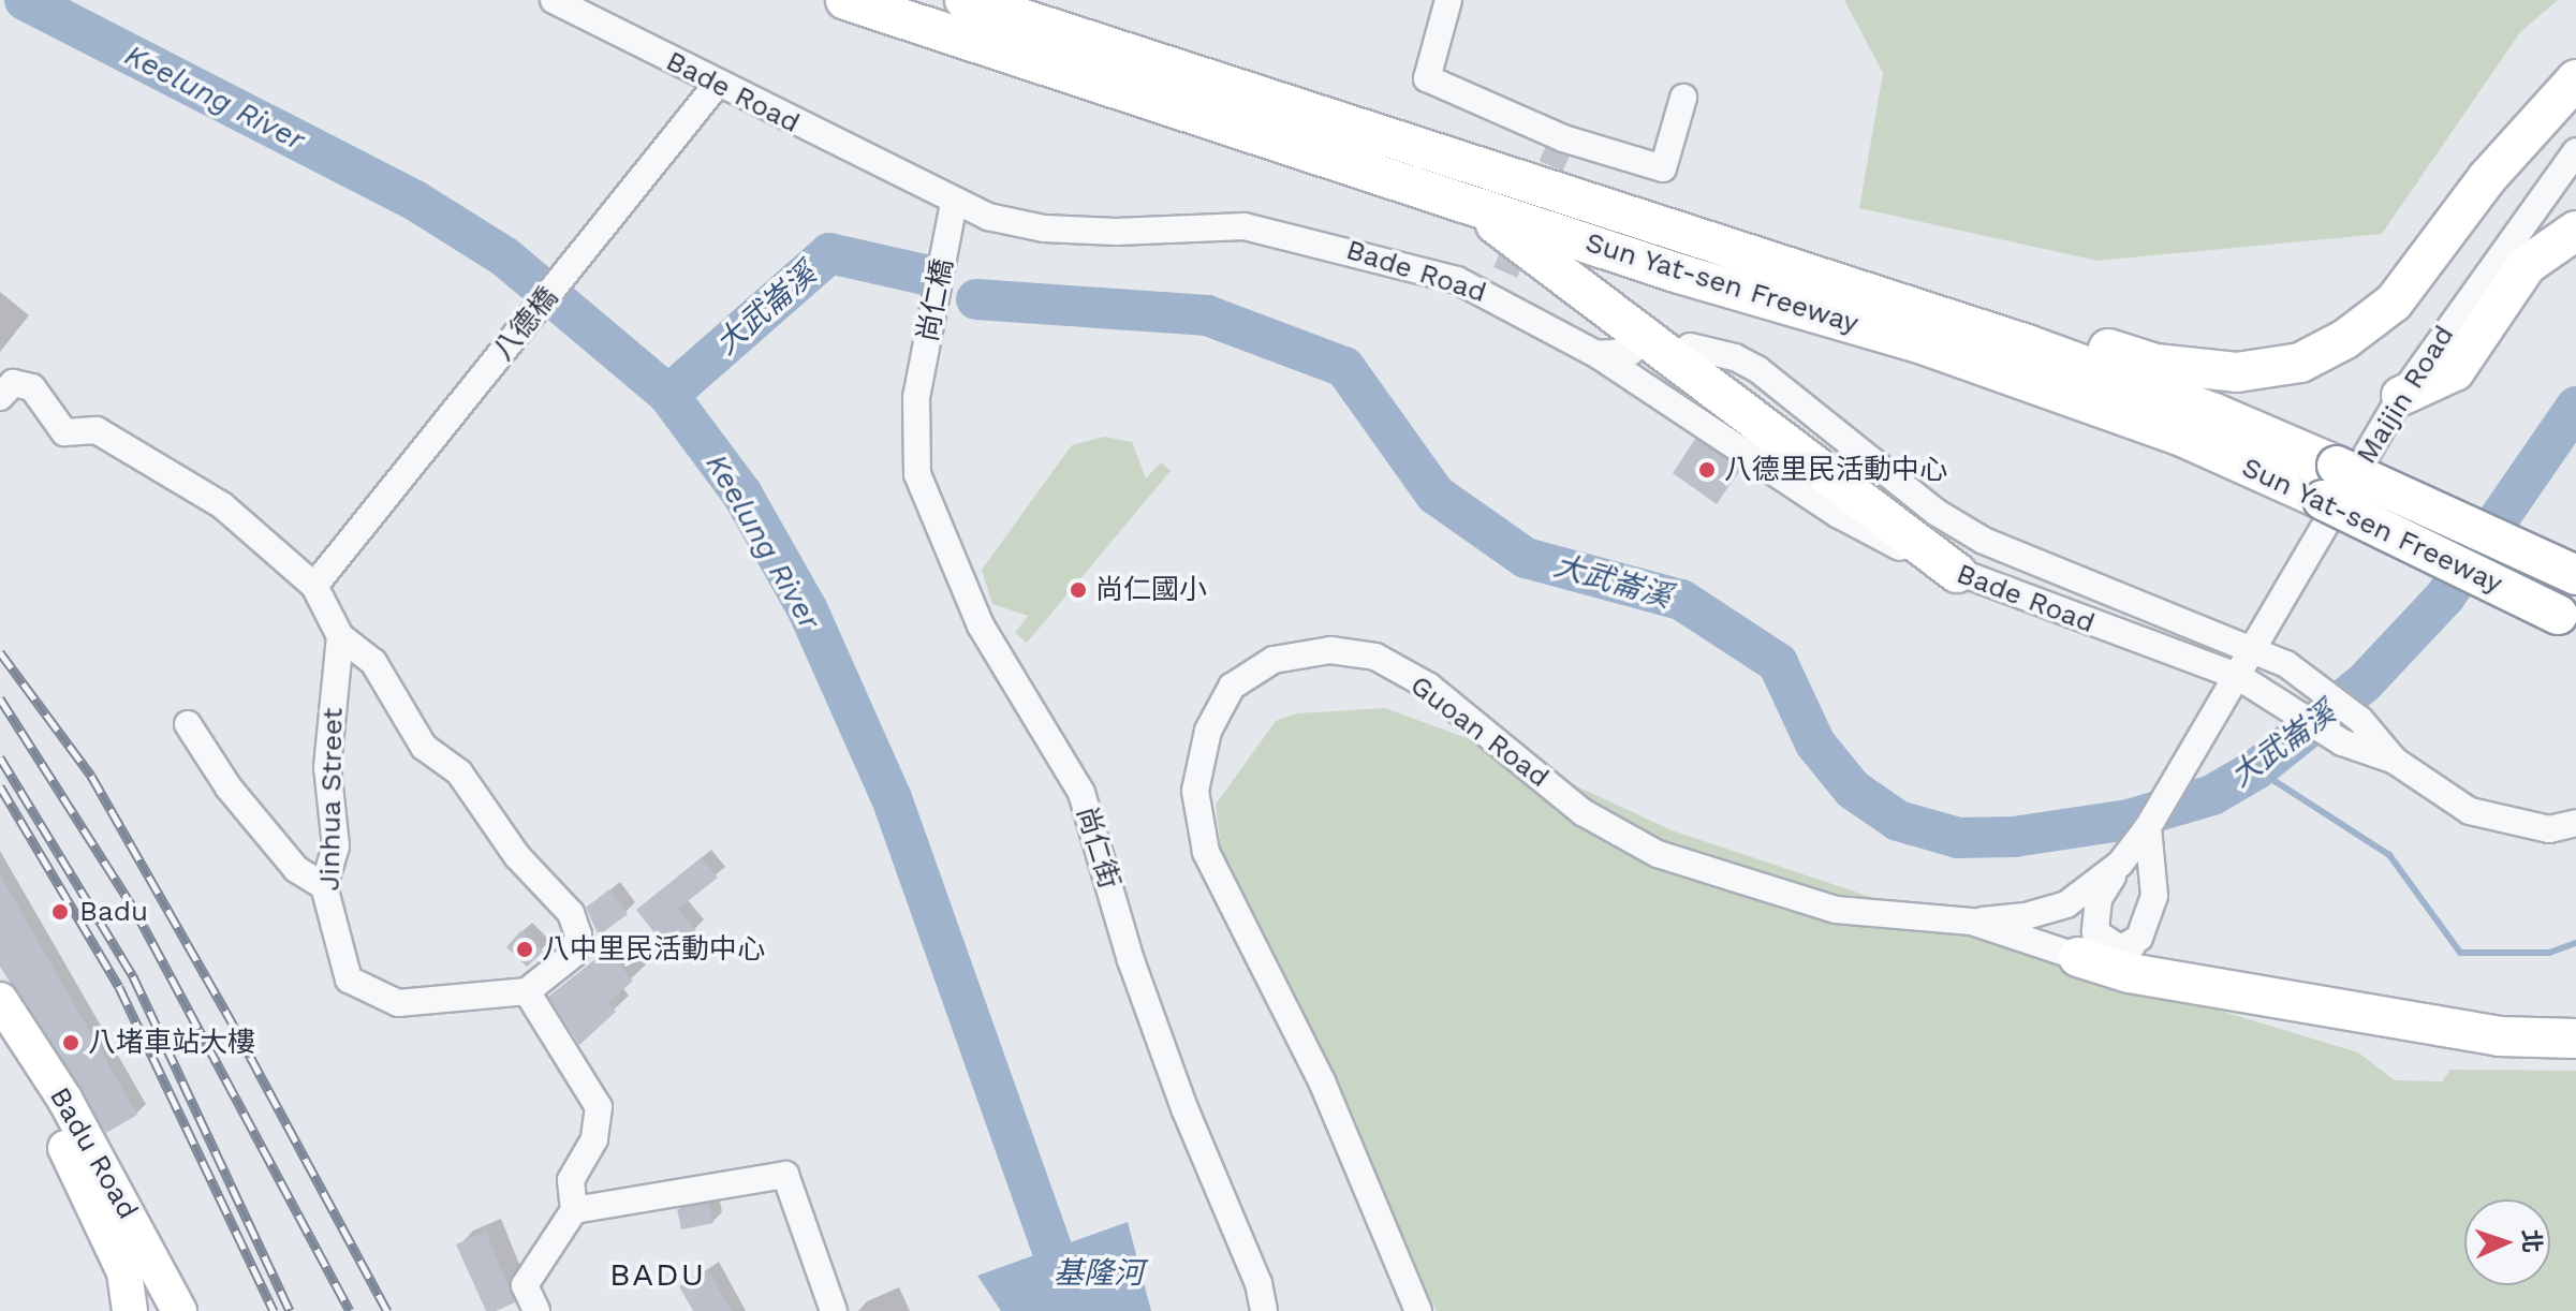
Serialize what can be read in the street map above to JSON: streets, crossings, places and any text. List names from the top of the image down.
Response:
{
  "streets": {
    "highway": ["Sun Yat-sen Freeway"],
    "main road": ["Badu Road"],
    "street": [
      "Bade Road",
      "尚仁橋",
      "八德橋",
      "Maijin Road",
      "Guoan Road",
      "Jinhua Street",
      "尚仁街"
    ]
  },
  "crossings": [
    ["Bade Road", "尚仁橋"],
    ["Bade Road", "八德橋"],
    ["Bade Road", "Maijin Road"],
    ["尚仁橋", "尚仁街"],
    ["Maijin Road", "Guoan Road"]
  ],
  "districts": ["BADU"],
  "water": ["Keelung River", "大武崙溪", "基隆河"],
  "places": [
    "八德里民活動中心",
    "尚仁國小",
    "Badu",
    "八中里民活動中心",
    "八堵車站大樓"
  ],
  "north": "right"
}
